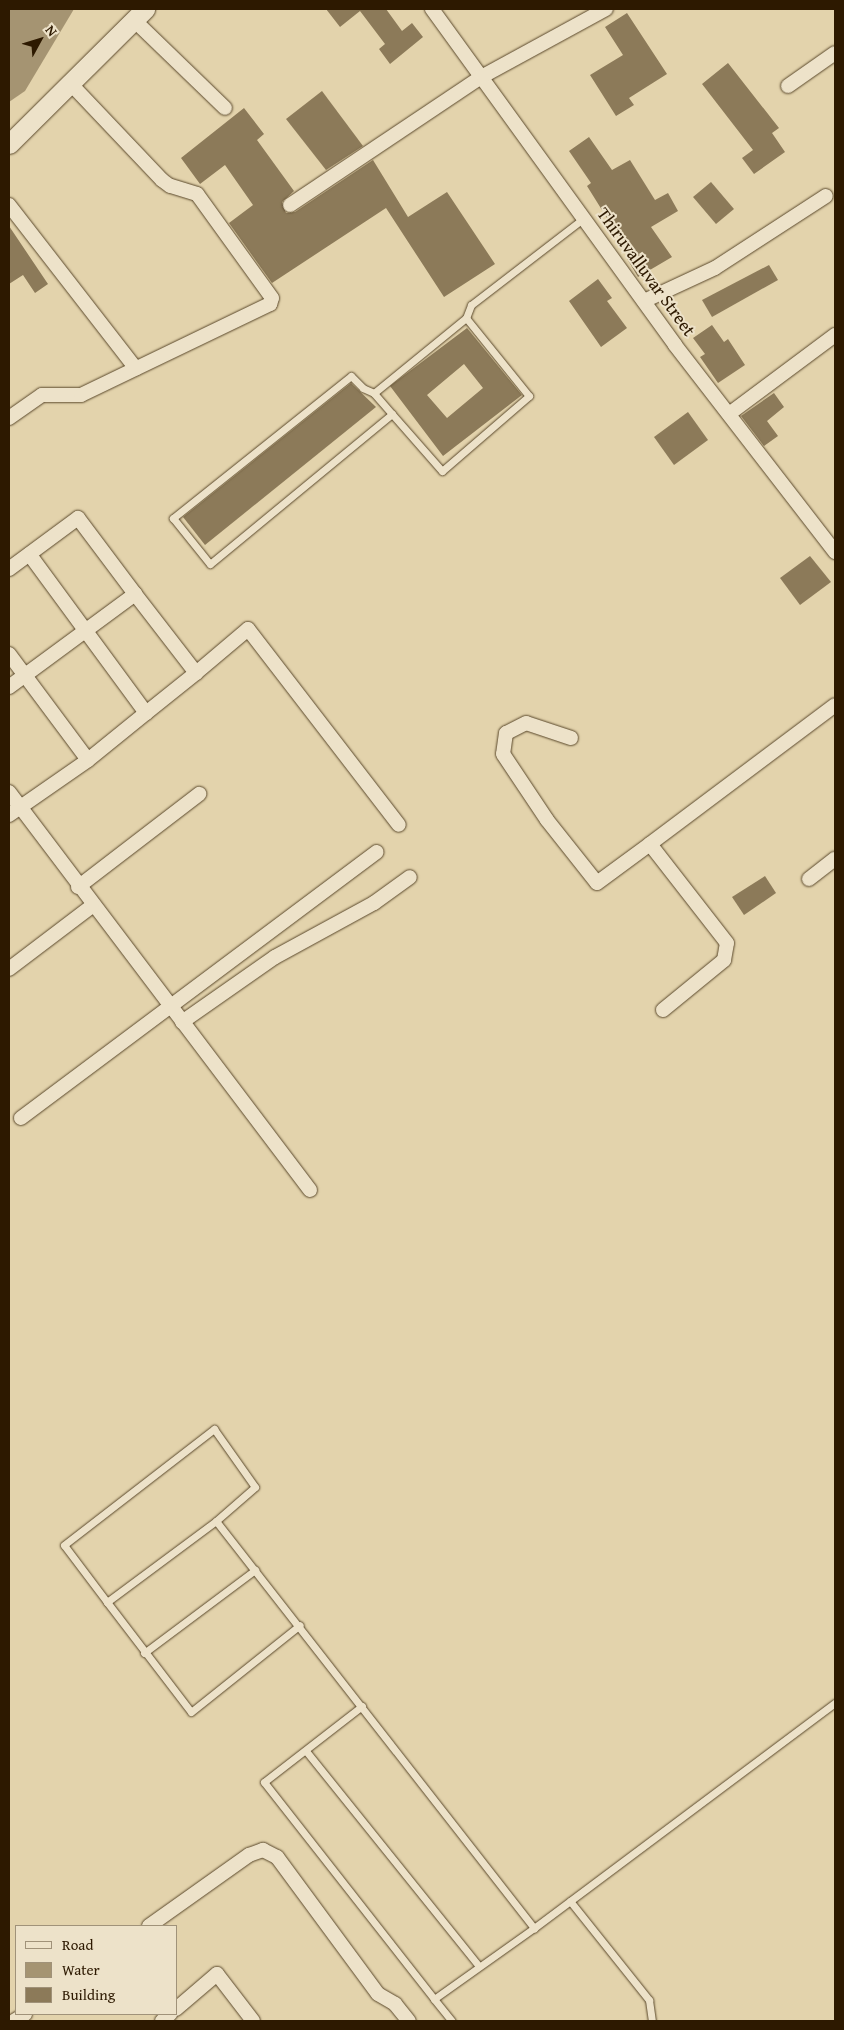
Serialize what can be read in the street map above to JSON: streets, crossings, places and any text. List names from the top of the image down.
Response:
{
  "streets": {
    "street": ["Thiruvalluvar Street"]
  },
  "legend": ["Road", "Water", "Building"],
  "north": "top right"
}
